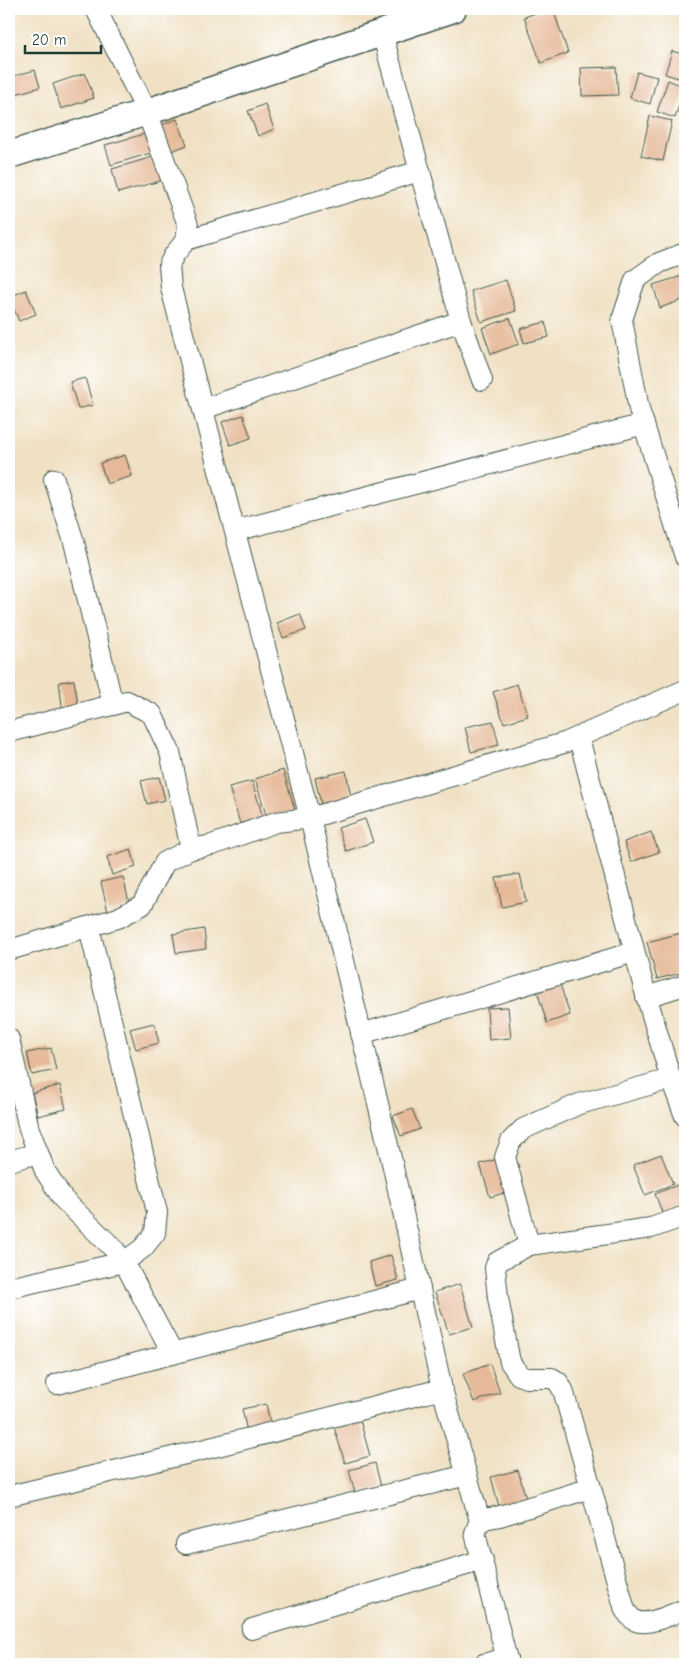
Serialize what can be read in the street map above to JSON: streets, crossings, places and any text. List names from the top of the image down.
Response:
{
  "scale_bar": "20 m"
}
